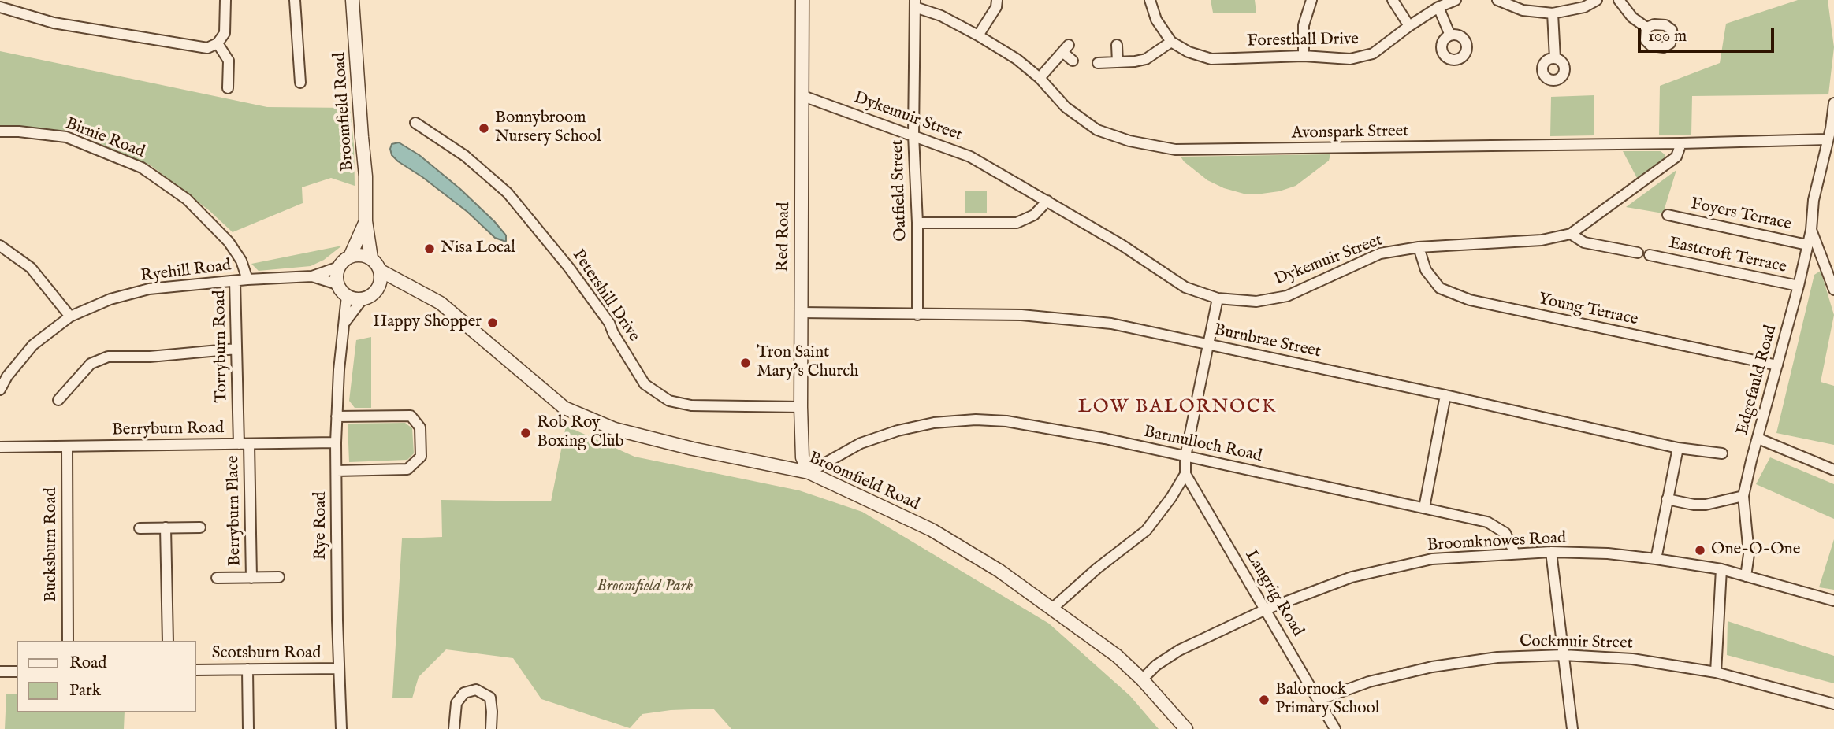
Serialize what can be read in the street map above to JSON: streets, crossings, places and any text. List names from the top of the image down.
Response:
{
  "streets": {
    "street": [
      "Foresthall Drive",
      "Broomfield Road",
      "Dykemuir Street",
      "Avonspark Street",
      "Birnie Road",
      "Oatfield Street",
      "Foyers Terrace",
      "Red Road",
      "Eastcroft Terrace",
      "Ryehill Road",
      "Petershill Drive",
      "Young Terrace",
      "Burnbrae Street",
      "Torryburn Road",
      "Edgefauld Road",
      "Berryburn Road",
      "Barmulloch Road",
      "Berryburn Place",
      "Rye Road",
      "Broomknowes Road",
      "Bucksburn Road",
      "Langrig Road",
      "Cockmuir Street",
      "Scotsburn Road"
    ]
  },
  "crossings": [
    ["Broomfield Road", "Red Road"],
    ["Broomfield Road", "Ryehill Road"],
    ["Broomfield Road", "Barmulloch Road"],
    ["Broomfield Road", "Rye Road"],
    ["Broomfield Road", "Broomknowes Road"],
    ["Dykemuir Street", "Avonspark Street"],
    ["Dykemuir Street", "Oatfield Street"],
    ["Dykemuir Street", "Red Road"],
    ["Dykemuir Street", "Young Terrace"],
    ["Avonspark Street", "Oatfield Street"],
    ["Avonspark Street", "Edgefauld Road"],
    ["Birnie Road", "Ryehill Road"],
    ["Oatfield Street", "Burnbrae Street"],
    ["Foyers Terrace", "Edgefauld Road"],
    ["Red Road", "Petershill Drive"],
    ["Red Road", "Burnbrae Street"],
    ["Red Road", "Barmulloch Road"],
    ["Eastcroft Terrace", "Edgefauld Road"],
    ["Ryehill Road", "Torryburn Road"],
    ["Ryehill Road", "Rye Road"],
    ["Young Terrace", "Edgefauld Road"],
    ["Torryburn Road", "Berryburn Road"],
    ["Torryburn Road", "Berryburn Place"],
    ["Edgefauld Road", "Broomknowes Road"],
    ["Berryburn Road", "Berryburn Place"],
    ["Berryburn Road", "Rye Road"],
    ["Berryburn Road", "Bucksburn Road"],
    ["Barmulloch Road", "Broomknowes Road"],
    ["Rye Road", "Scotsburn Road"],
    ["Broomknowes Road", "Langrig Road"],
    ["Langrig Road", "Cockmuir Street"]
  ],
  "districts": ["LOW BALORNOCK"],
  "parks": ["Broomfield Park"],
  "places": [
    "Bonnybroom Nursery School",
    "Nisa Local",
    "Happy Shopper",
    "Tron Saint Mary's Church",
    "Rob Roy Boxing Club",
    "One-O-One",
    "Balornock Primary School"
  ],
  "legend": ["Road", "Park"],
  "scale_bar": "100 m"
}
